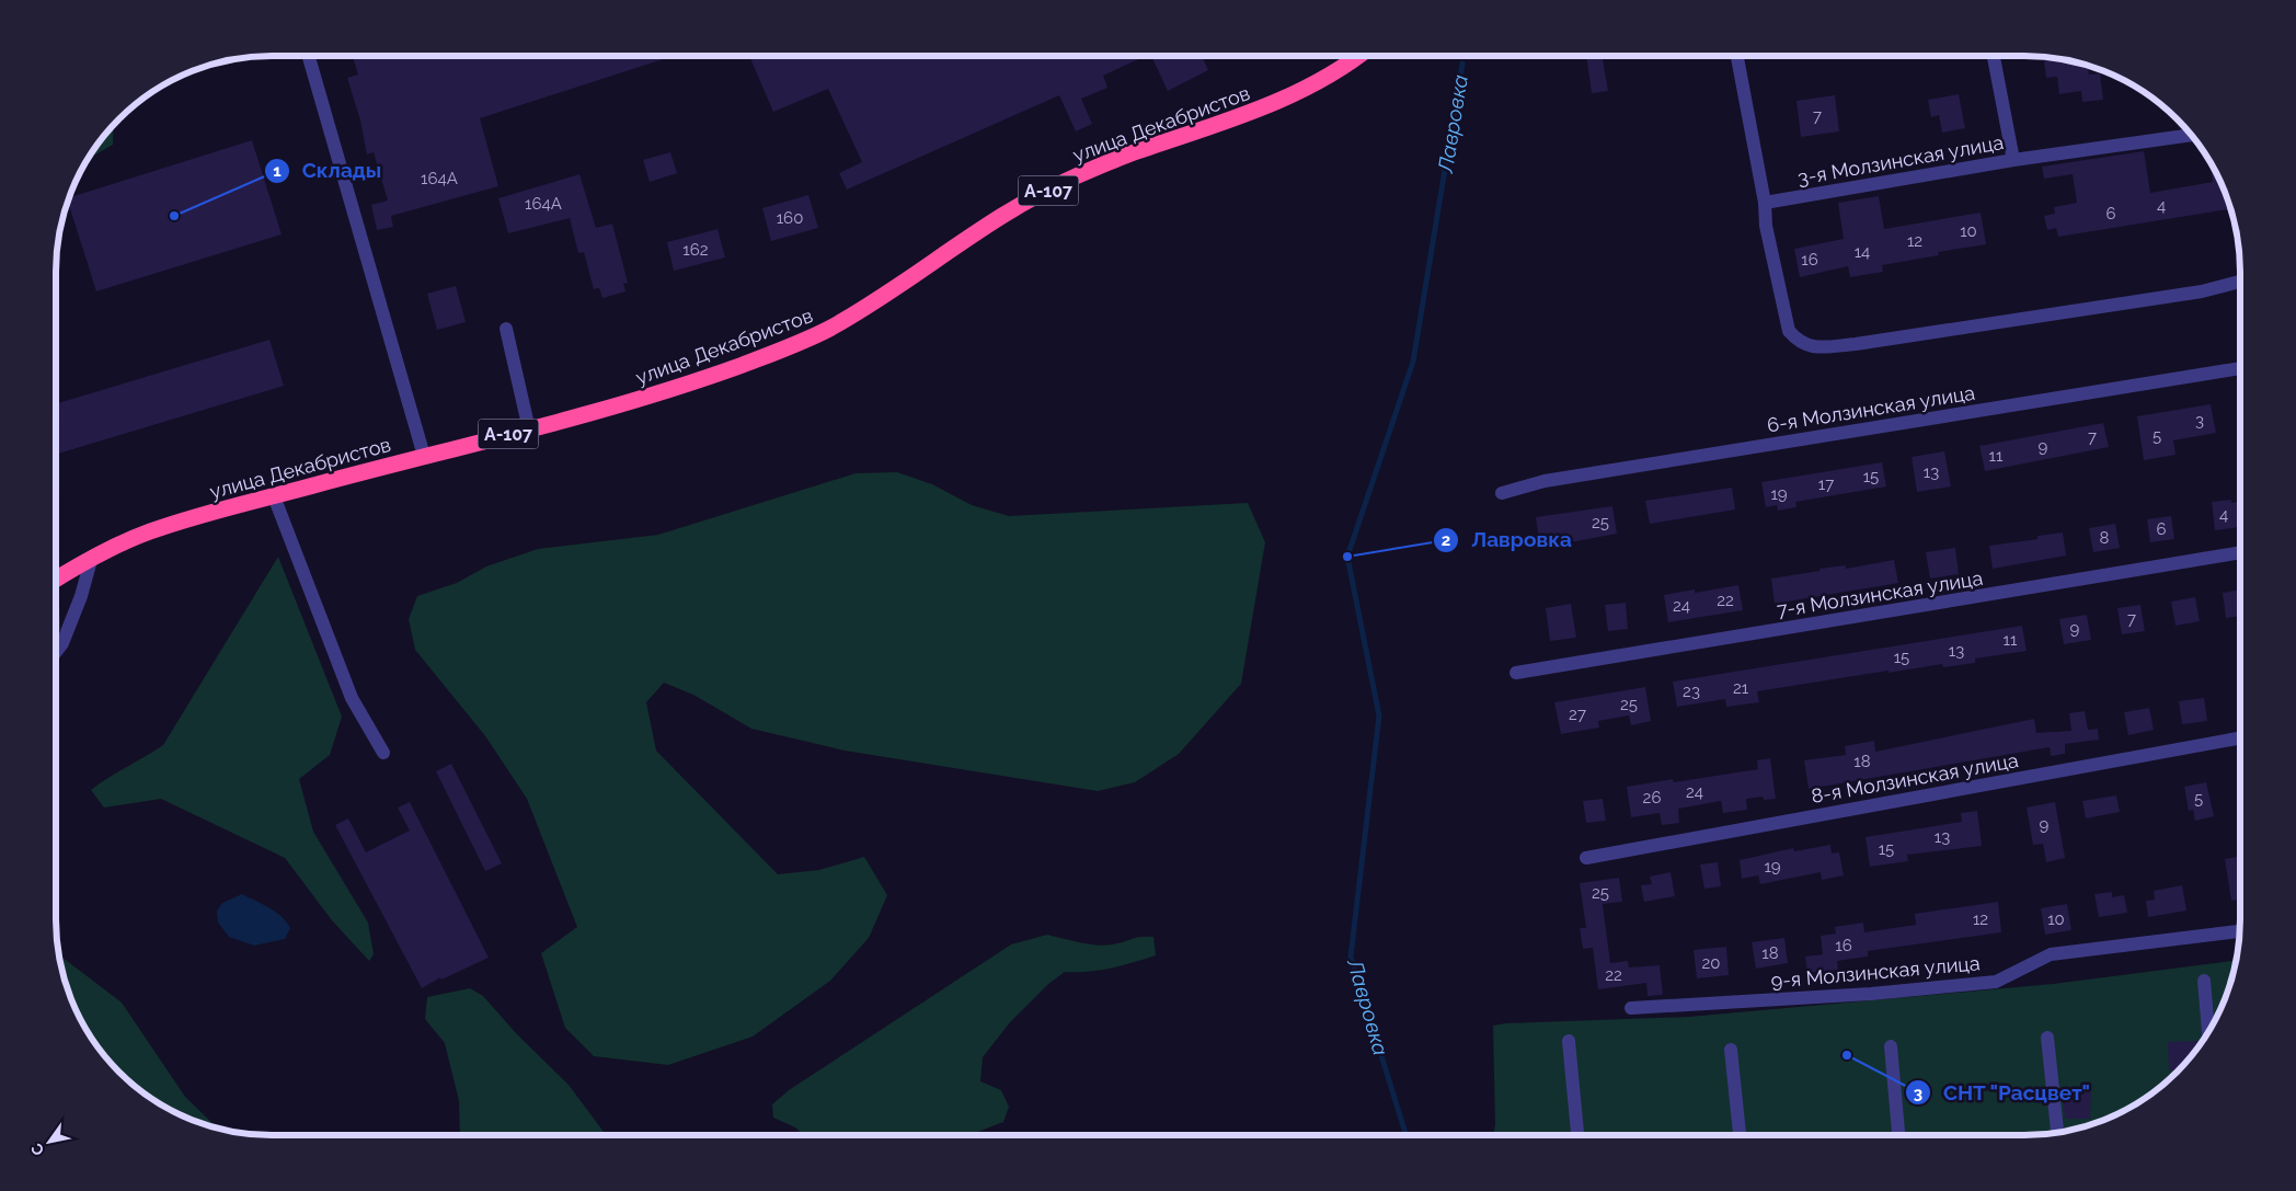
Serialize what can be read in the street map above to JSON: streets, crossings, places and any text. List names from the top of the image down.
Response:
{
  "streets": {
    "highway": ["улица Декабристов", "А-107"],
    "street": [
      "3-я Молзинская улица",
      "6-я Молзинская улица",
      "7-я Молзинская улица",
      "8-я Молзинская улица",
      "9-я Молзинская улица"
    ]
  },
  "water": ["Лавровка"],
  "places": ["Склады", "Лавровка", "СНТ \"Расцвет\""],
  "house_numbers": [
    "7",
    "164А",
    "164А",
    "4",
    "6",
    "160",
    "10",
    "12",
    "162",
    "14",
    "16",
    "3",
    "5",
    "7",
    "9",
    "11",
    "13",
    "15",
    "17",
    "19",
    "4",
    "25",
    "6",
    "8",
    "22",
    "24",
    "7",
    "9",
    "11",
    "13",
    "15",
    "21",
    "23",
    "25",
    "27",
    "18",
    "24",
    "26",
    "5",
    "9",
    "13",
    "15",
    "19",
    "25",
    "12",
    "10",
    "16",
    "18",
    "20",
    "22"
  ],
  "north": "bottom left"
}
